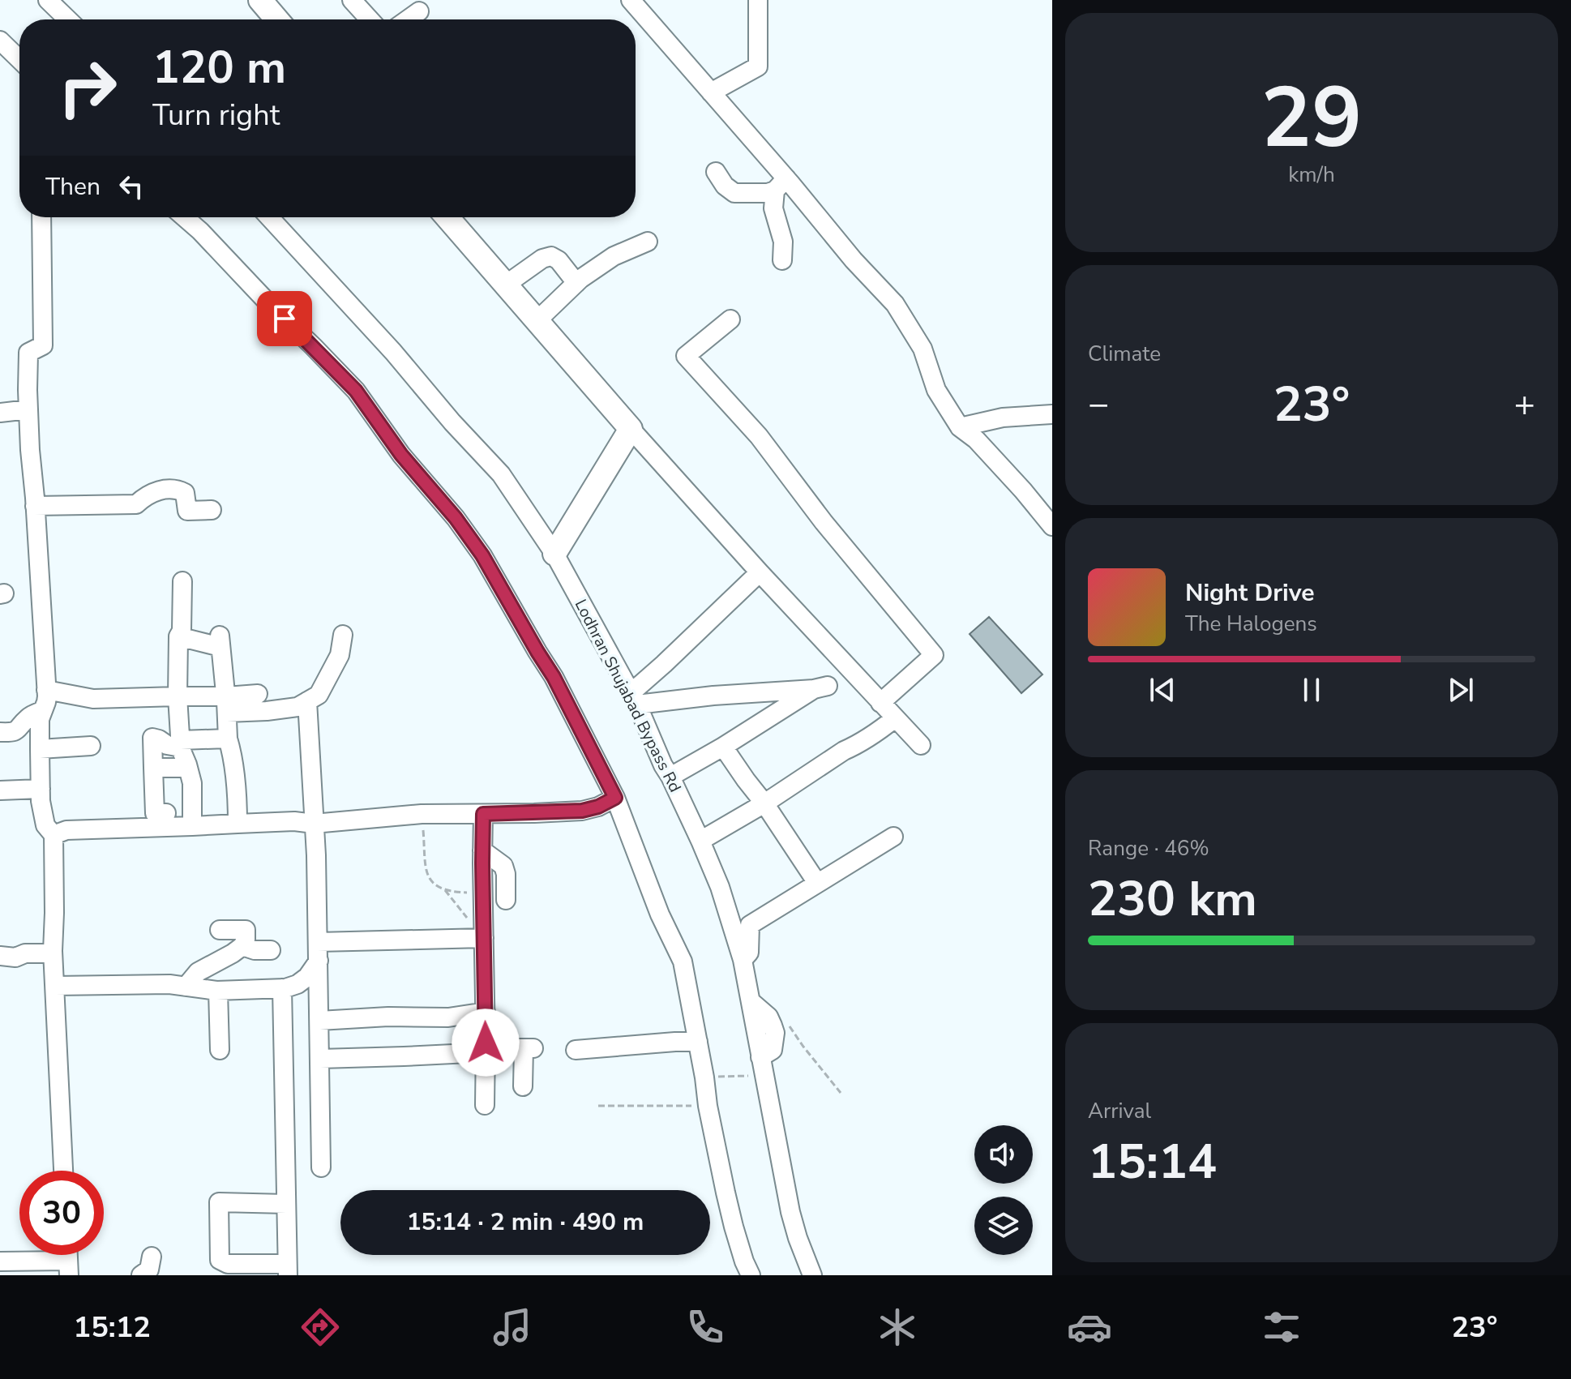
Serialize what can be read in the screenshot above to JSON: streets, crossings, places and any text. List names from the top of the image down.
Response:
{
  "streets": {
    "street": ["Lodhran Shujabad Bypass Rd"]
  },
  "page": {
    "tile": [
      ["29", "km/h"],
      "Climate",
      ["Range · 46%", "230 km"],
      ["Arrival", "15:14"]
    ],
    "turn": ["120 m", "Turn right"],
    "then": "Then",
    "heat": ["−", "23°", "+"],
    "song": ["Night Drive", "The Halogens"],
    "limit": "30",
    "trip": "15:14 · 2 min · 490 m",
    "tabs": ["15:12", "23°"]
  }
}
